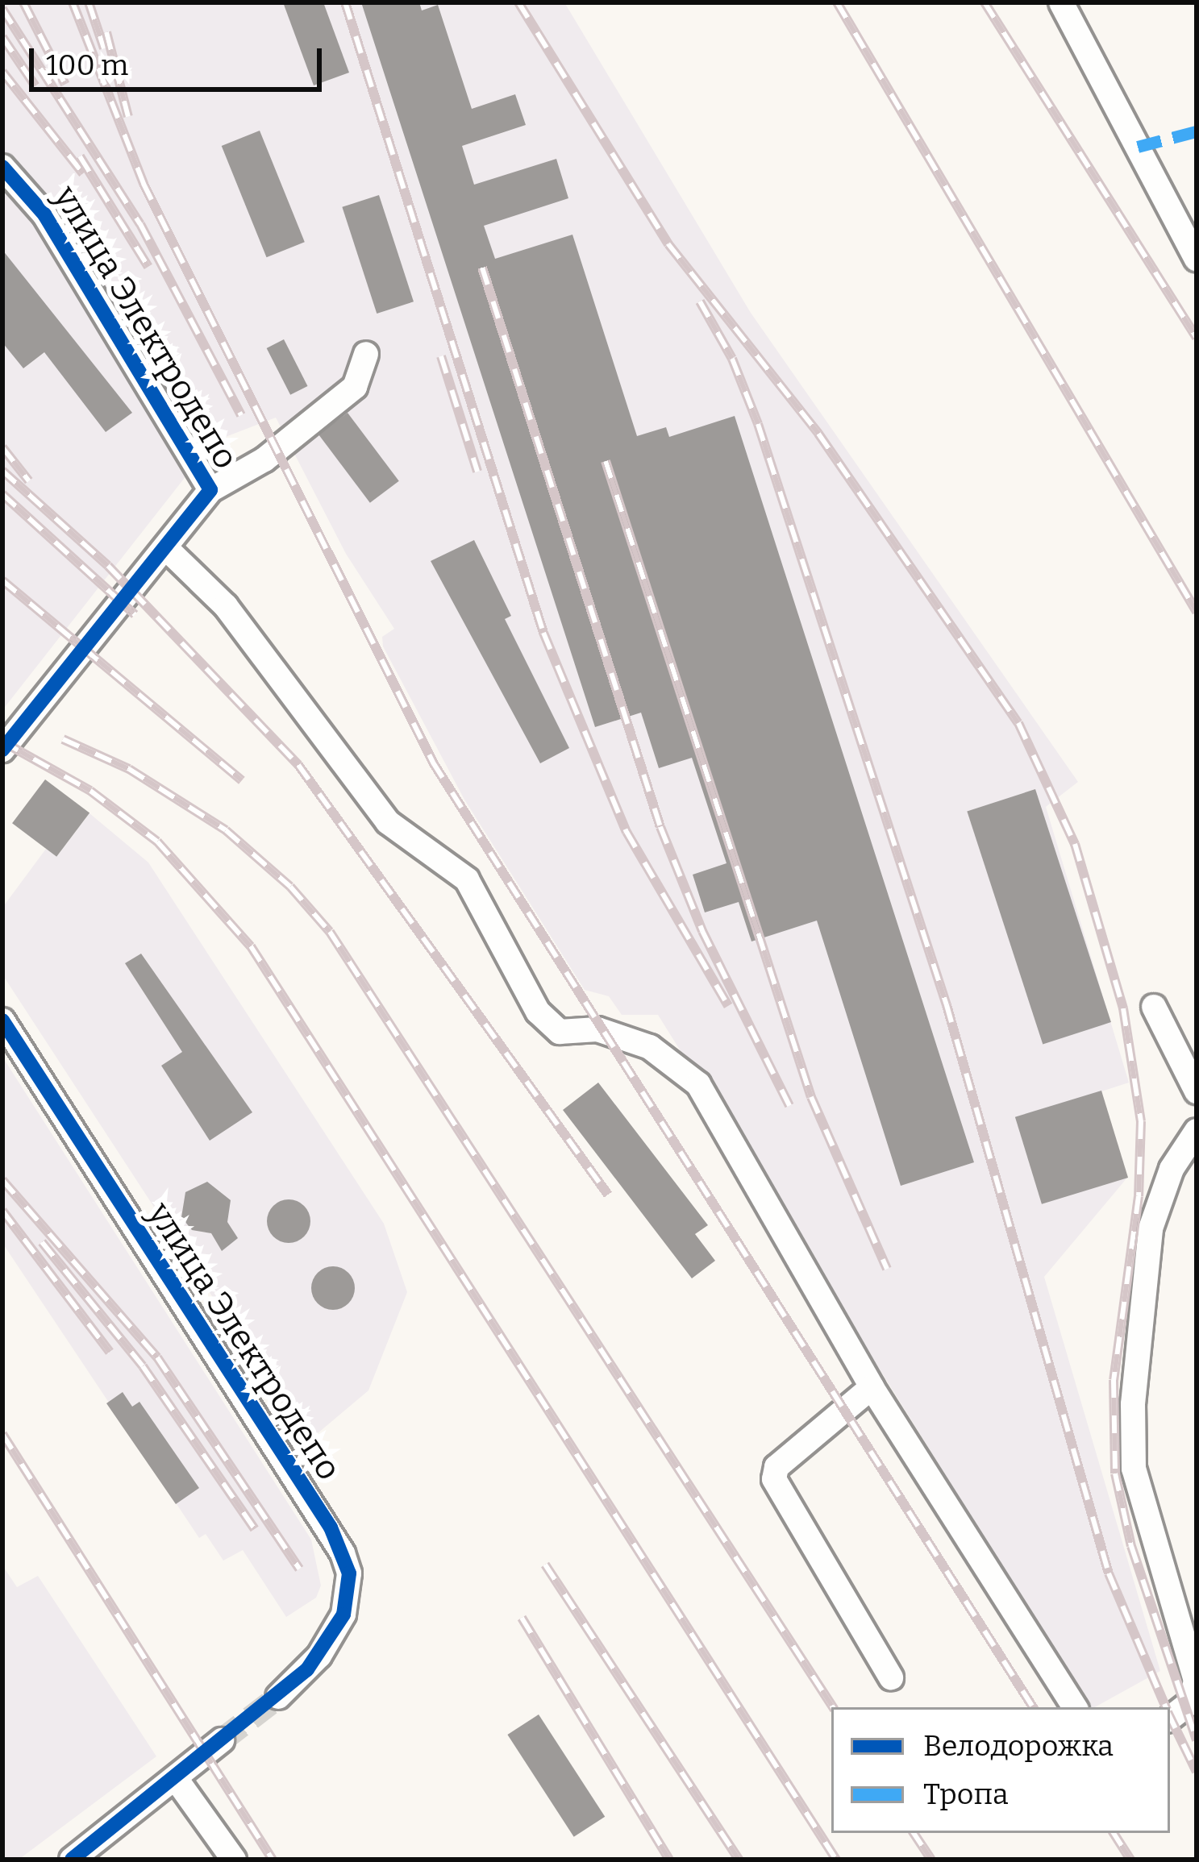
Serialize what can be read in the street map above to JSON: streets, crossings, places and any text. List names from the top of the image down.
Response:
{
  "streets": {
    "street": ["улица Электродепо"]
  },
  "legend": ["Велодорожка", "Тропа"],
  "scale_bar": "100 m"
}
